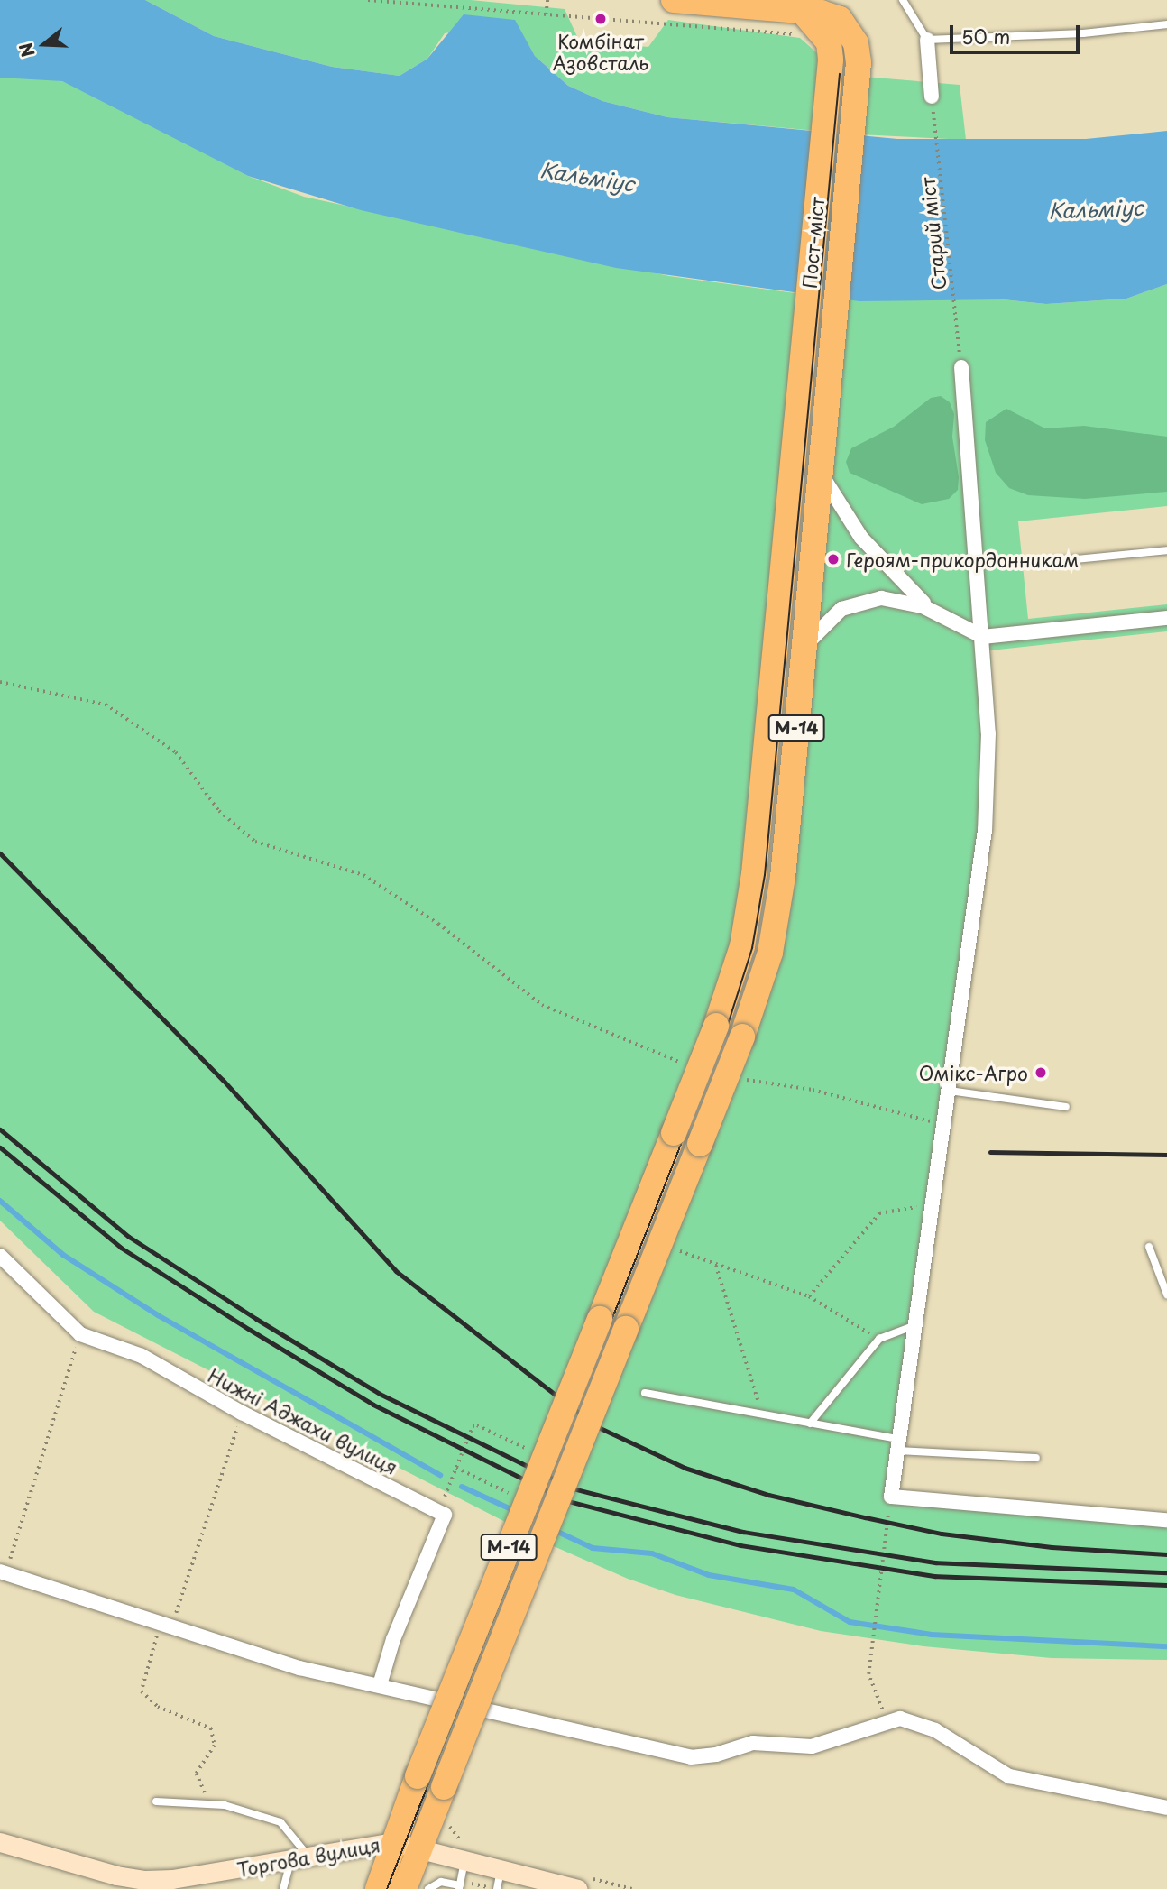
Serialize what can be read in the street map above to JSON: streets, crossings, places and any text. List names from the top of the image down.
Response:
{
  "streets": {
    "highway": ["Пост-міст", "М-14"],
    "street": ["Нижні Аджахи вулиця", "Торгова вулиця"],
    "path": ["Старий міст"]
  },
  "crossings": [
    ["Пост-міст", "М-14"],
    ["Пост-міст", "Торгова вулиця"],
    ["М-14", "Торгова вулиця"]
  ],
  "water": ["Кальміус"],
  "places": ["Комбінат Азовсталь", "Героям-прикордонникам", "Омiкс-Агро"],
  "scale_bar": "50 m",
  "north": "left"
}
